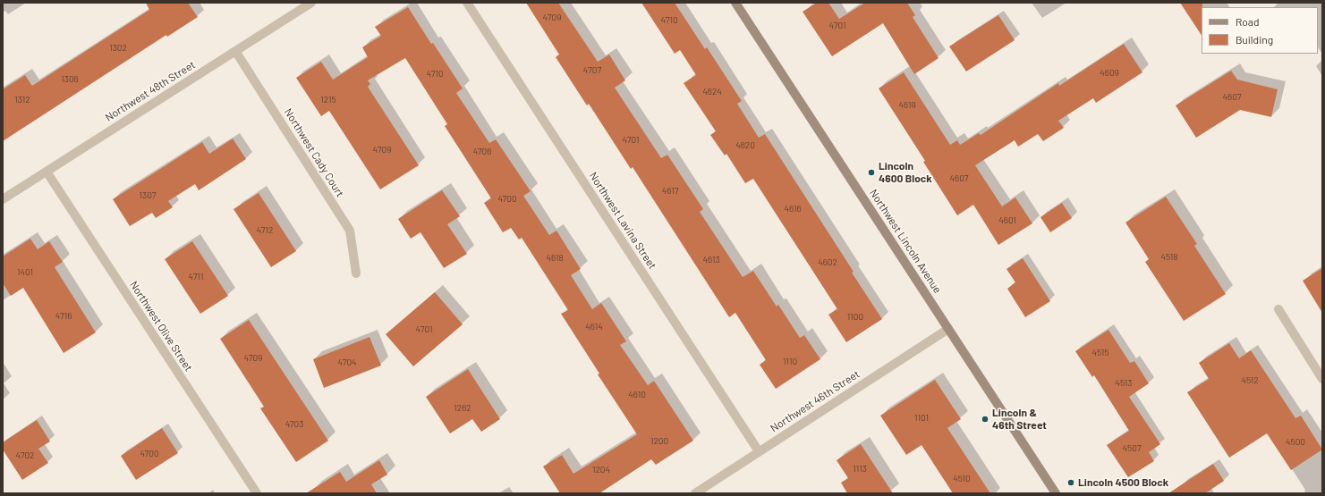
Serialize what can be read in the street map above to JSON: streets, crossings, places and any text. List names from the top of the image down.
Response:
{
  "streets": {
    "street": [
      "Northwest 48th Street",
      "Northwest Cady Court",
      "Northwest Lavina Street",
      "Northwest Lincoln Avenue",
      "Northwest Olive Street",
      "Northwest 46th Street"
    ]
  },
  "crossings": [
    ["Northwest 48th Street", "Northwest Cady Court"],
    ["Northwest 48th Street", "Northwest Olive Street"],
    ["Northwest Lavina Street", "Northwest 46th Street"],
    ["Northwest Lincoln Avenue", "Northwest 46th Street"]
  ],
  "places": ["Lincoln 4600 Block", "Lincoln & 46th Street", "Lincoln 4500 Block"],
  "house_numbers": [
    "4709",
    "4710",
    "4701",
    "1302",
    "4707",
    "4609",
    "4710",
    "1306",
    "4624",
    "4607",
    "1312",
    "1215",
    "4619",
    "4701",
    "4620",
    "4709",
    "4706",
    "4607",
    "4617",
    "1307",
    "4700",
    "4616",
    "4601",
    "4712",
    "4518",
    "4618",
    "4613",
    "4602",
    "1401",
    "4711",
    "4716",
    "1100",
    "4614",
    "4701",
    "4515",
    "4709",
    "1110",
    "4704",
    "4512",
    "4513",
    "4610",
    "1262",
    "1101",
    "4703",
    "1200",
    "4500",
    "4507",
    "4700",
    "4702",
    "1113",
    "1204",
    "4510"
  ],
  "legend": ["Road", "Building"]
}
